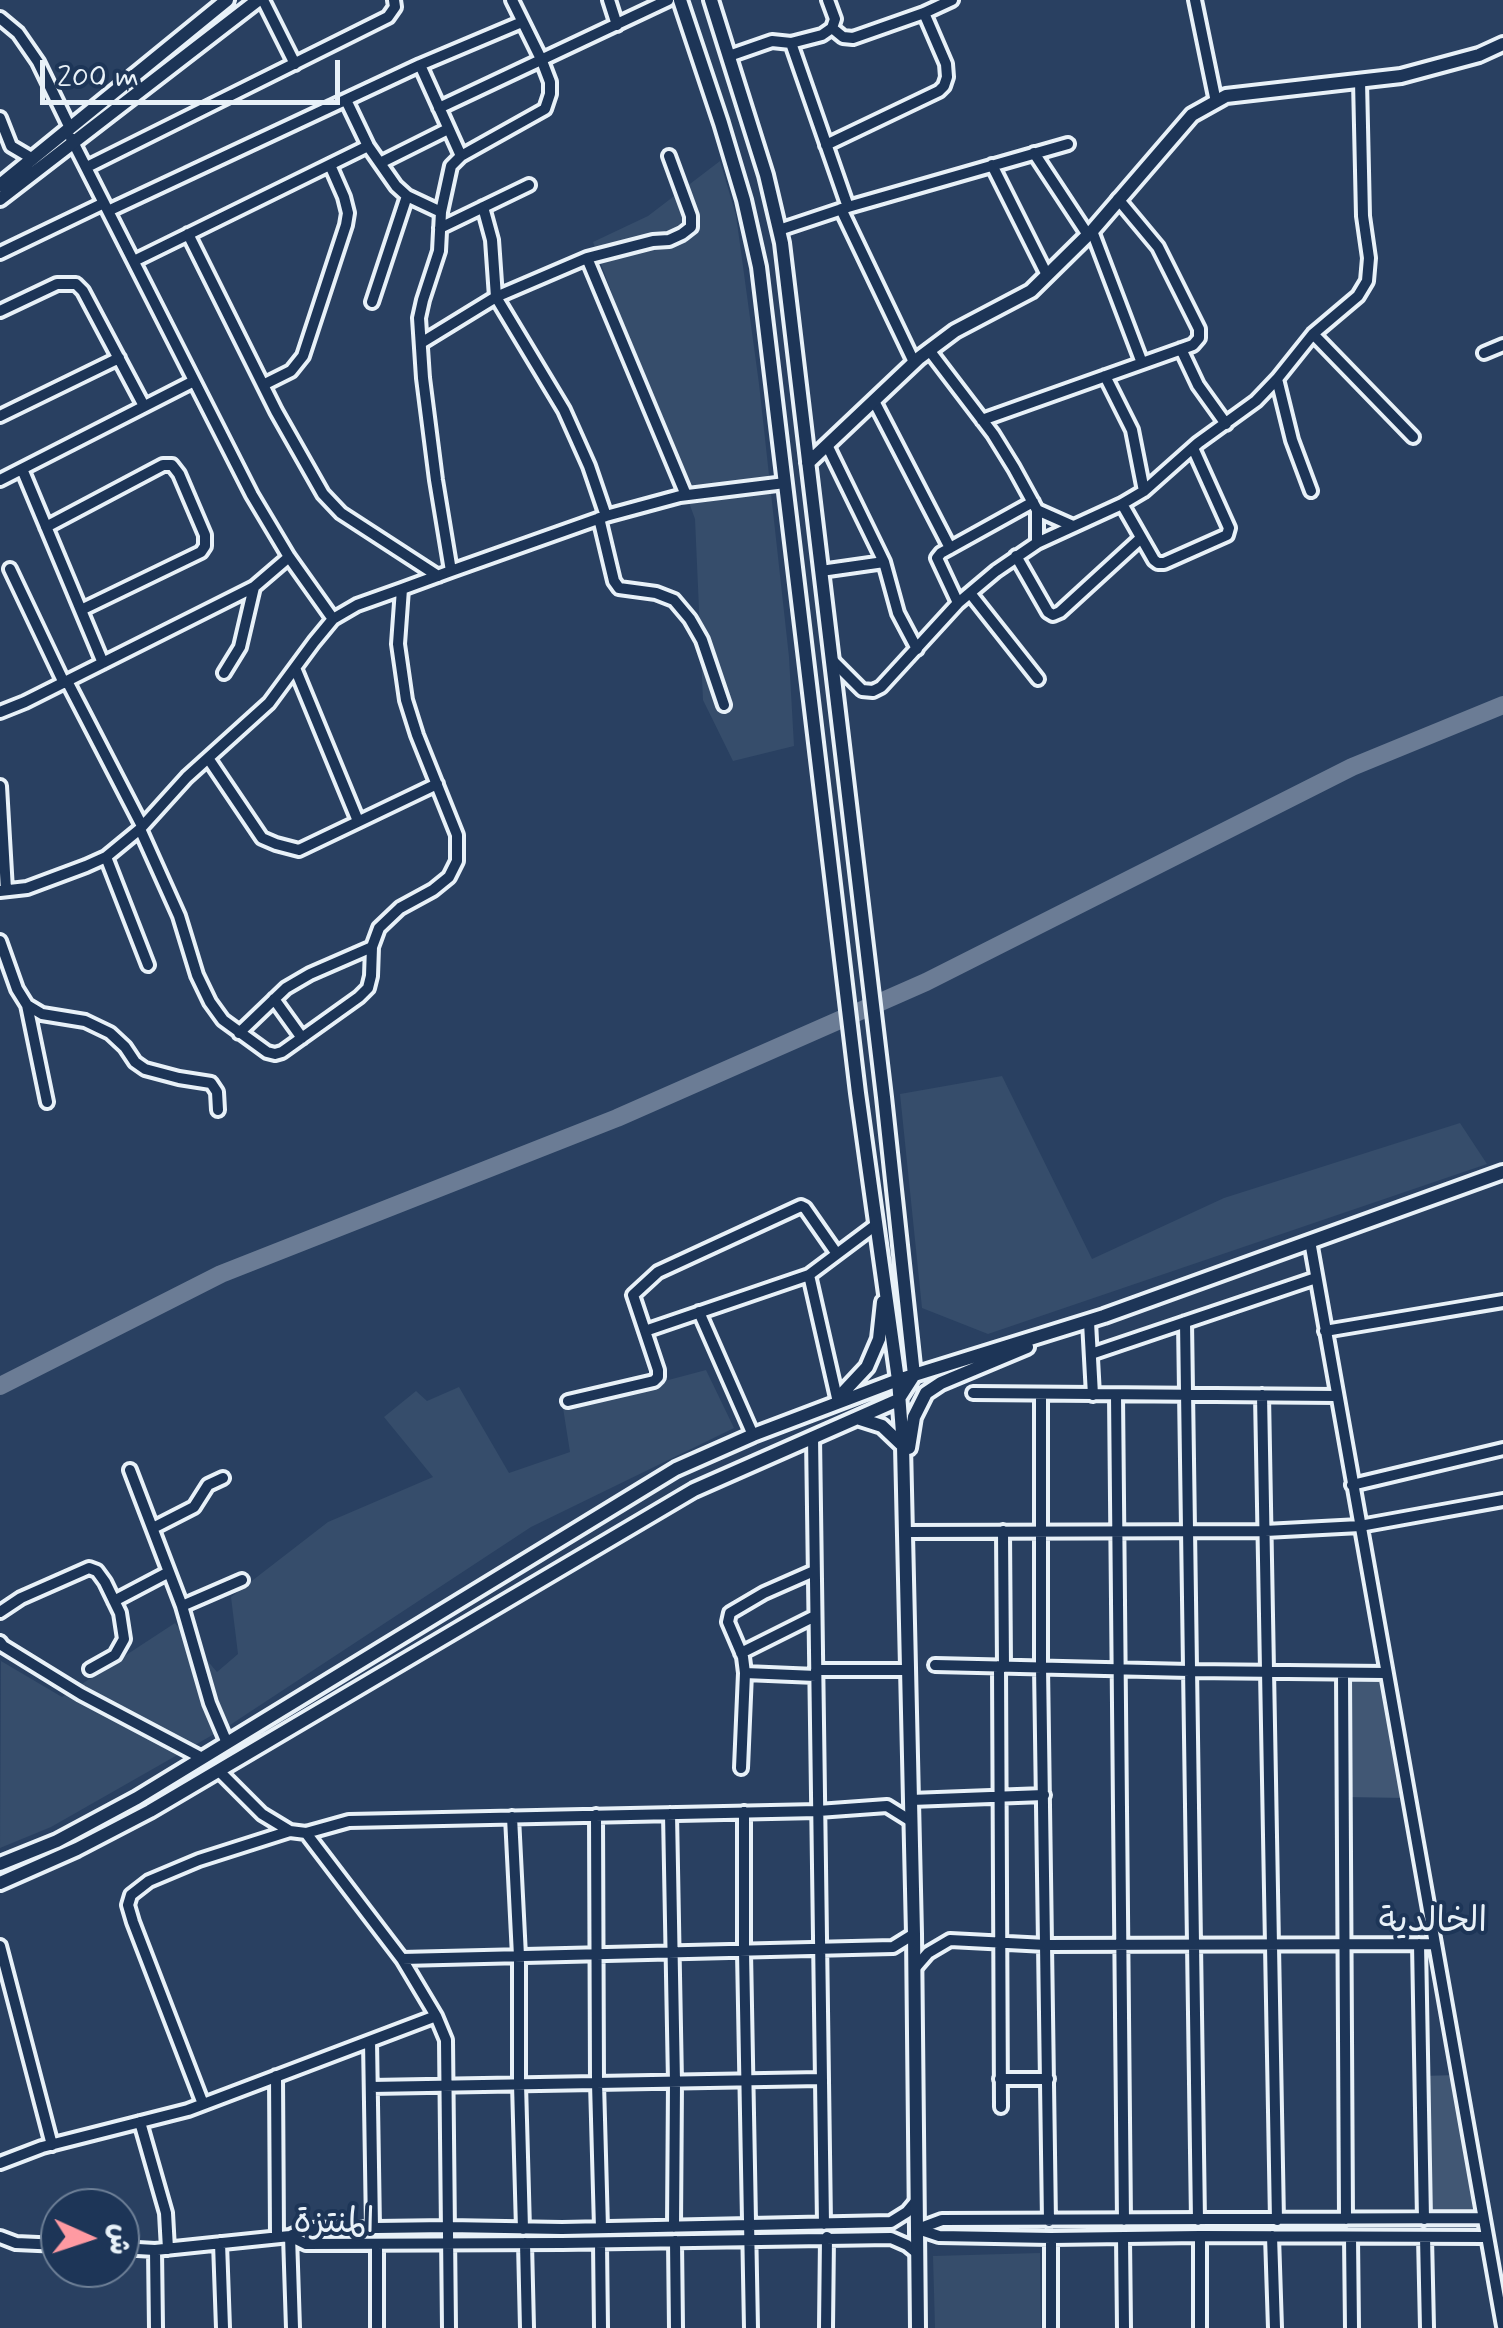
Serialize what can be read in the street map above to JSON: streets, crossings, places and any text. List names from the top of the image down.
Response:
{
  "districts": ["الخالدية", "المنتزة"],
  "scale_bar": "200 m",
  "north": "right"
}
